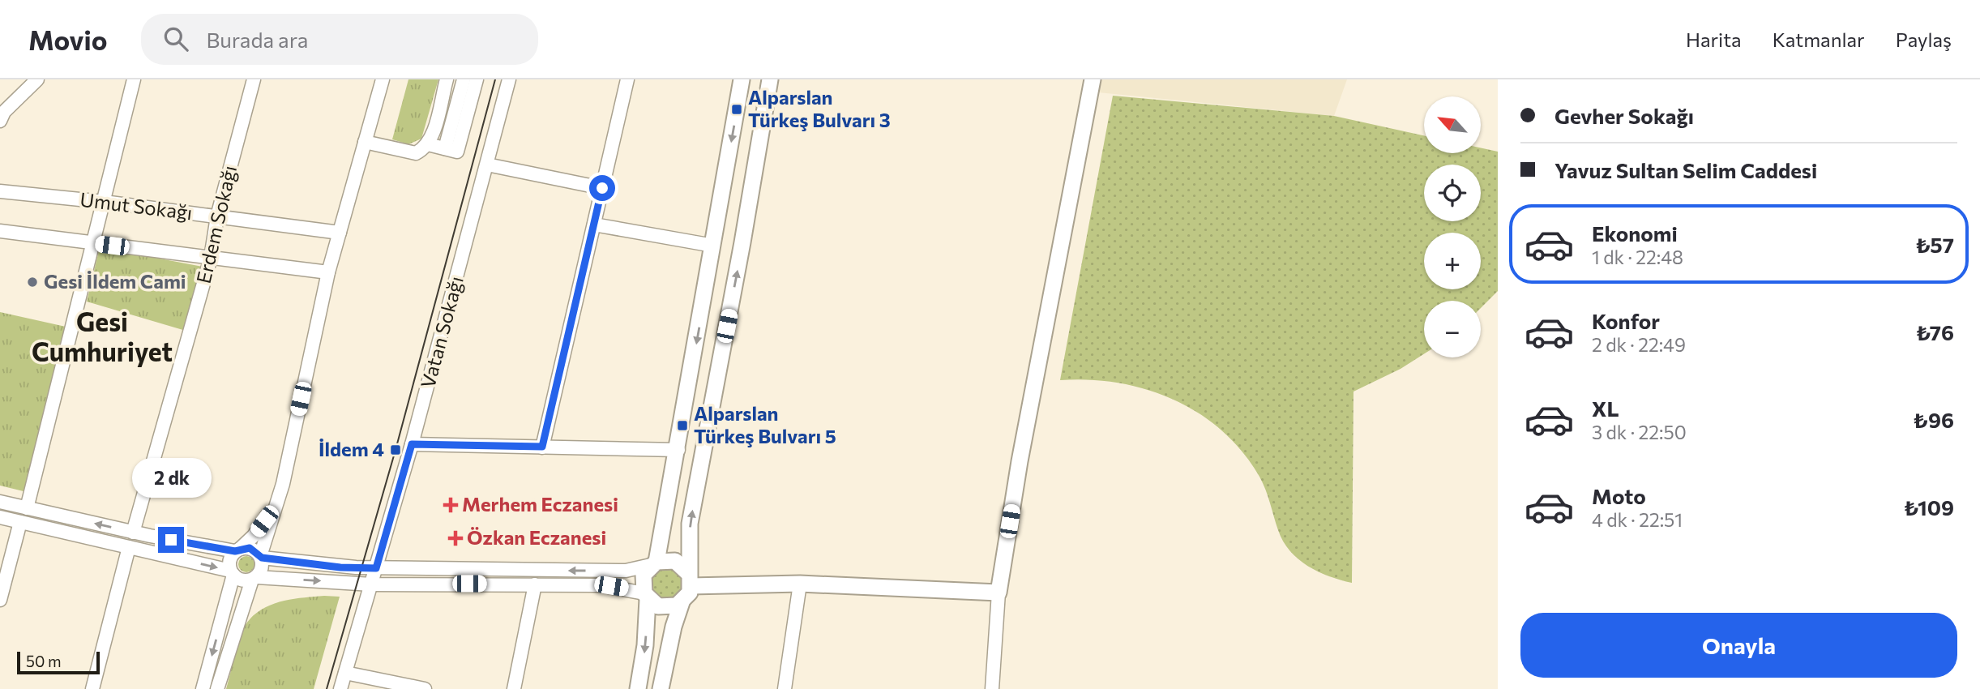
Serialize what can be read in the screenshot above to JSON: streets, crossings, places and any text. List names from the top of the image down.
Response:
{
  "streets": {
    "street": ["Umut Sokağı", "Erdem Sokağı", "Vatan Sokağı"]
  },
  "crossings": [
    ["Umut Sokağı", "Erdem Sokağı"]
  ],
  "districts": ["Gesi Cumhuriyet"],
  "places": {
    "transit": ["Alparslan Türkeş Bulvarı 3", "Alparslan Türkeş Bulvarı 5", "İldem 4"],
    "other": ["Gesi İldem Cami"],
    "health": ["Merhem Eczanesi", "Özkan Eczanesi"]
  },
  "scale_bar": "50 m",
  "north": "top left",
  "page": {
    "header": "Movio",
    "search": "Burada ara",
    "nav": ["Harita", "Katmanlar", "Paylaş"],
    "banner": ["Gevher Sokağı", "Yavuz Sultan Selim Caddesi"],
    "map_buttons": ["+", "−"],
    "list": [
      {
        "name": "Ekonomi",
        "note": "1 dk · 22:48",
        "value": "₺57"
      },
      {
        "name": "Konfor",
        "note": "2 dk · 22:49",
        "value": "₺76"
      },
      {
        "name": "XL",
        "note": "3 dk · 22:50",
        "value": "₺96"
      },
      {
        "name": "Moto",
        "note": "4 dk · 22:51",
        "value": "₺109"
      }
    ],
    "bubble": "2 dk",
    "buttons": "Onayla",
    "scale": "50 m"
  }
}
